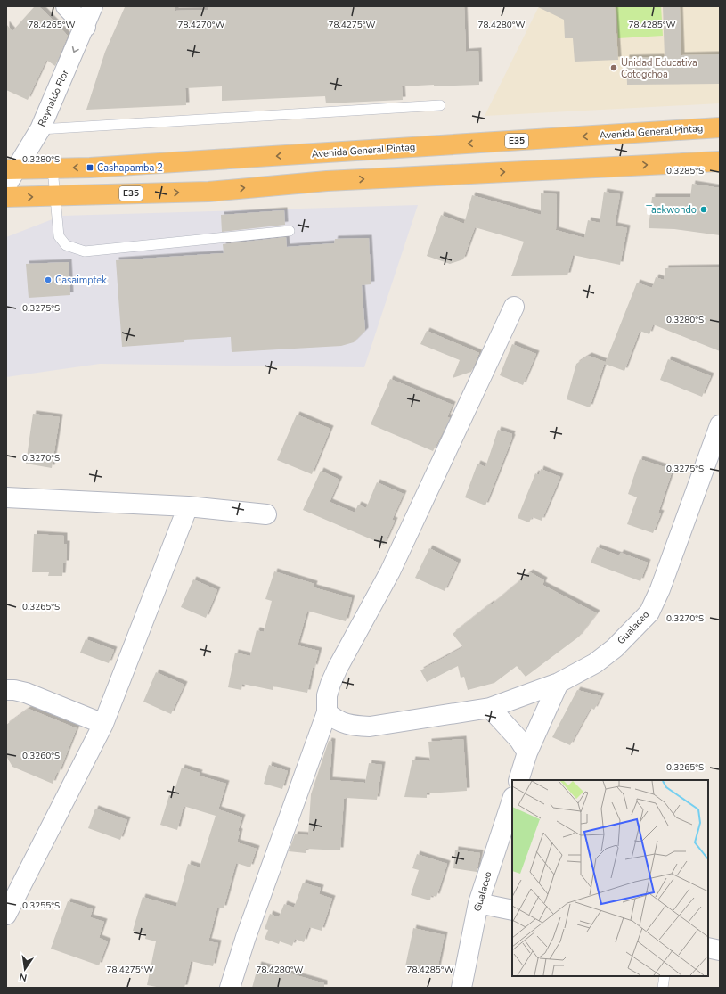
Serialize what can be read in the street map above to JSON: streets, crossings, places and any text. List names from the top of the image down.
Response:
{
  "streets": {
    "highway": ["Avenida General Pintag", "E35"],
    "street": ["Reynaldo Flor", "Gualaceo"]
  },
  "crossings": [
    ["Reynaldo Flor", "Avenida General Pintag"]
  ],
  "one_way": ["Reynaldo Flor"],
  "places": {
    "other": ["Unidad Educativa Cotogchoa", "Taekwondo", "Casaimptek"],
    "transit": ["Cashapamba 2"]
  },
  "north": "bottom",
  "coordinates": [
    "78.4265°W",
    "78.4275°W",
    "78.4280°W",
    "78.4285°W",
    "78.4270°W",
    "0.3280°S",
    "0.3285°S",
    "0.3275°S",
    "0.3270°S",
    "0.3265°S",
    "0.3260°S",
    "0.3255°S"
  ]
}
